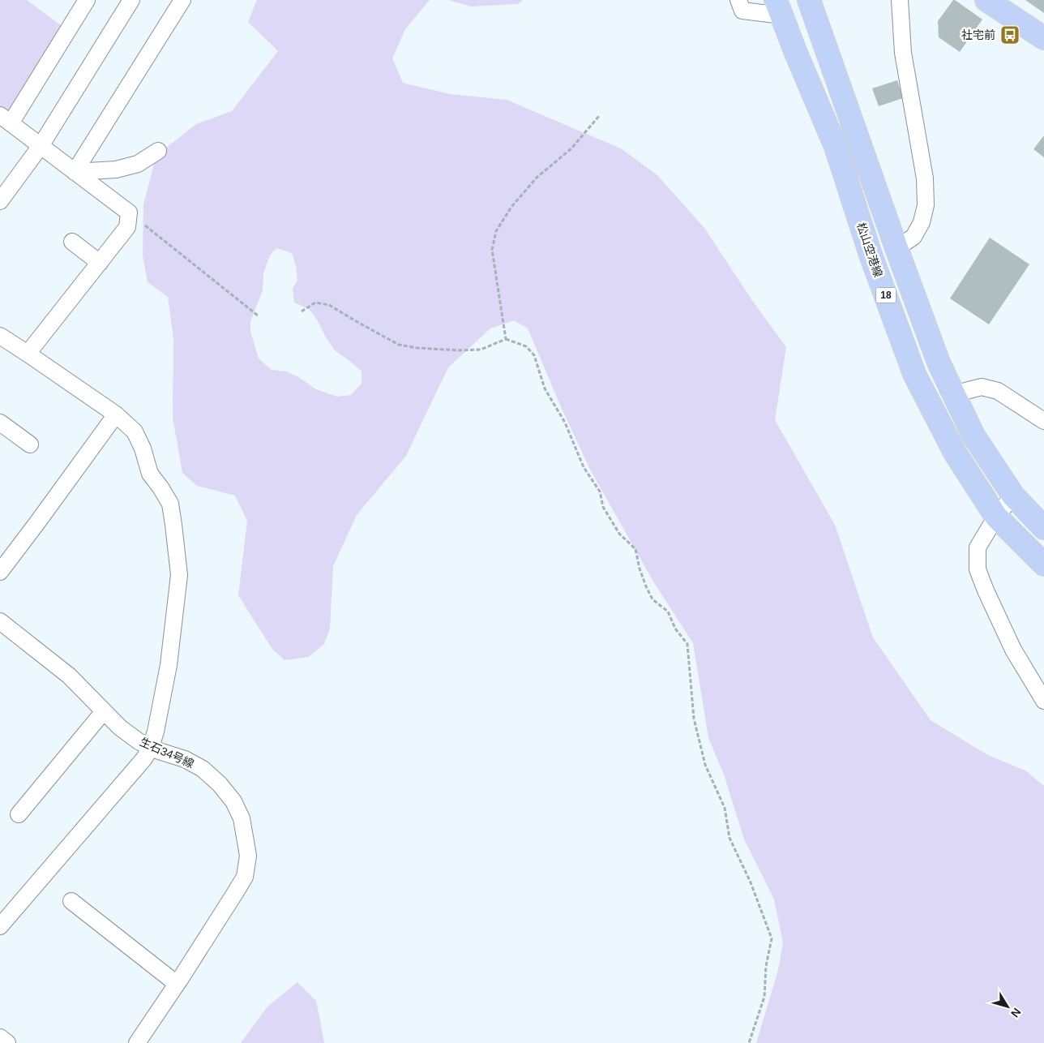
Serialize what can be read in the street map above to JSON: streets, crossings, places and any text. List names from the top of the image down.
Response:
{
  "streets": {
    "main road": ["松山空港線", "18"],
    "street": ["生石34号線"]
  },
  "places": {
    "bus stop": ["社宅前"]
  },
  "north": "bottom right"
}
